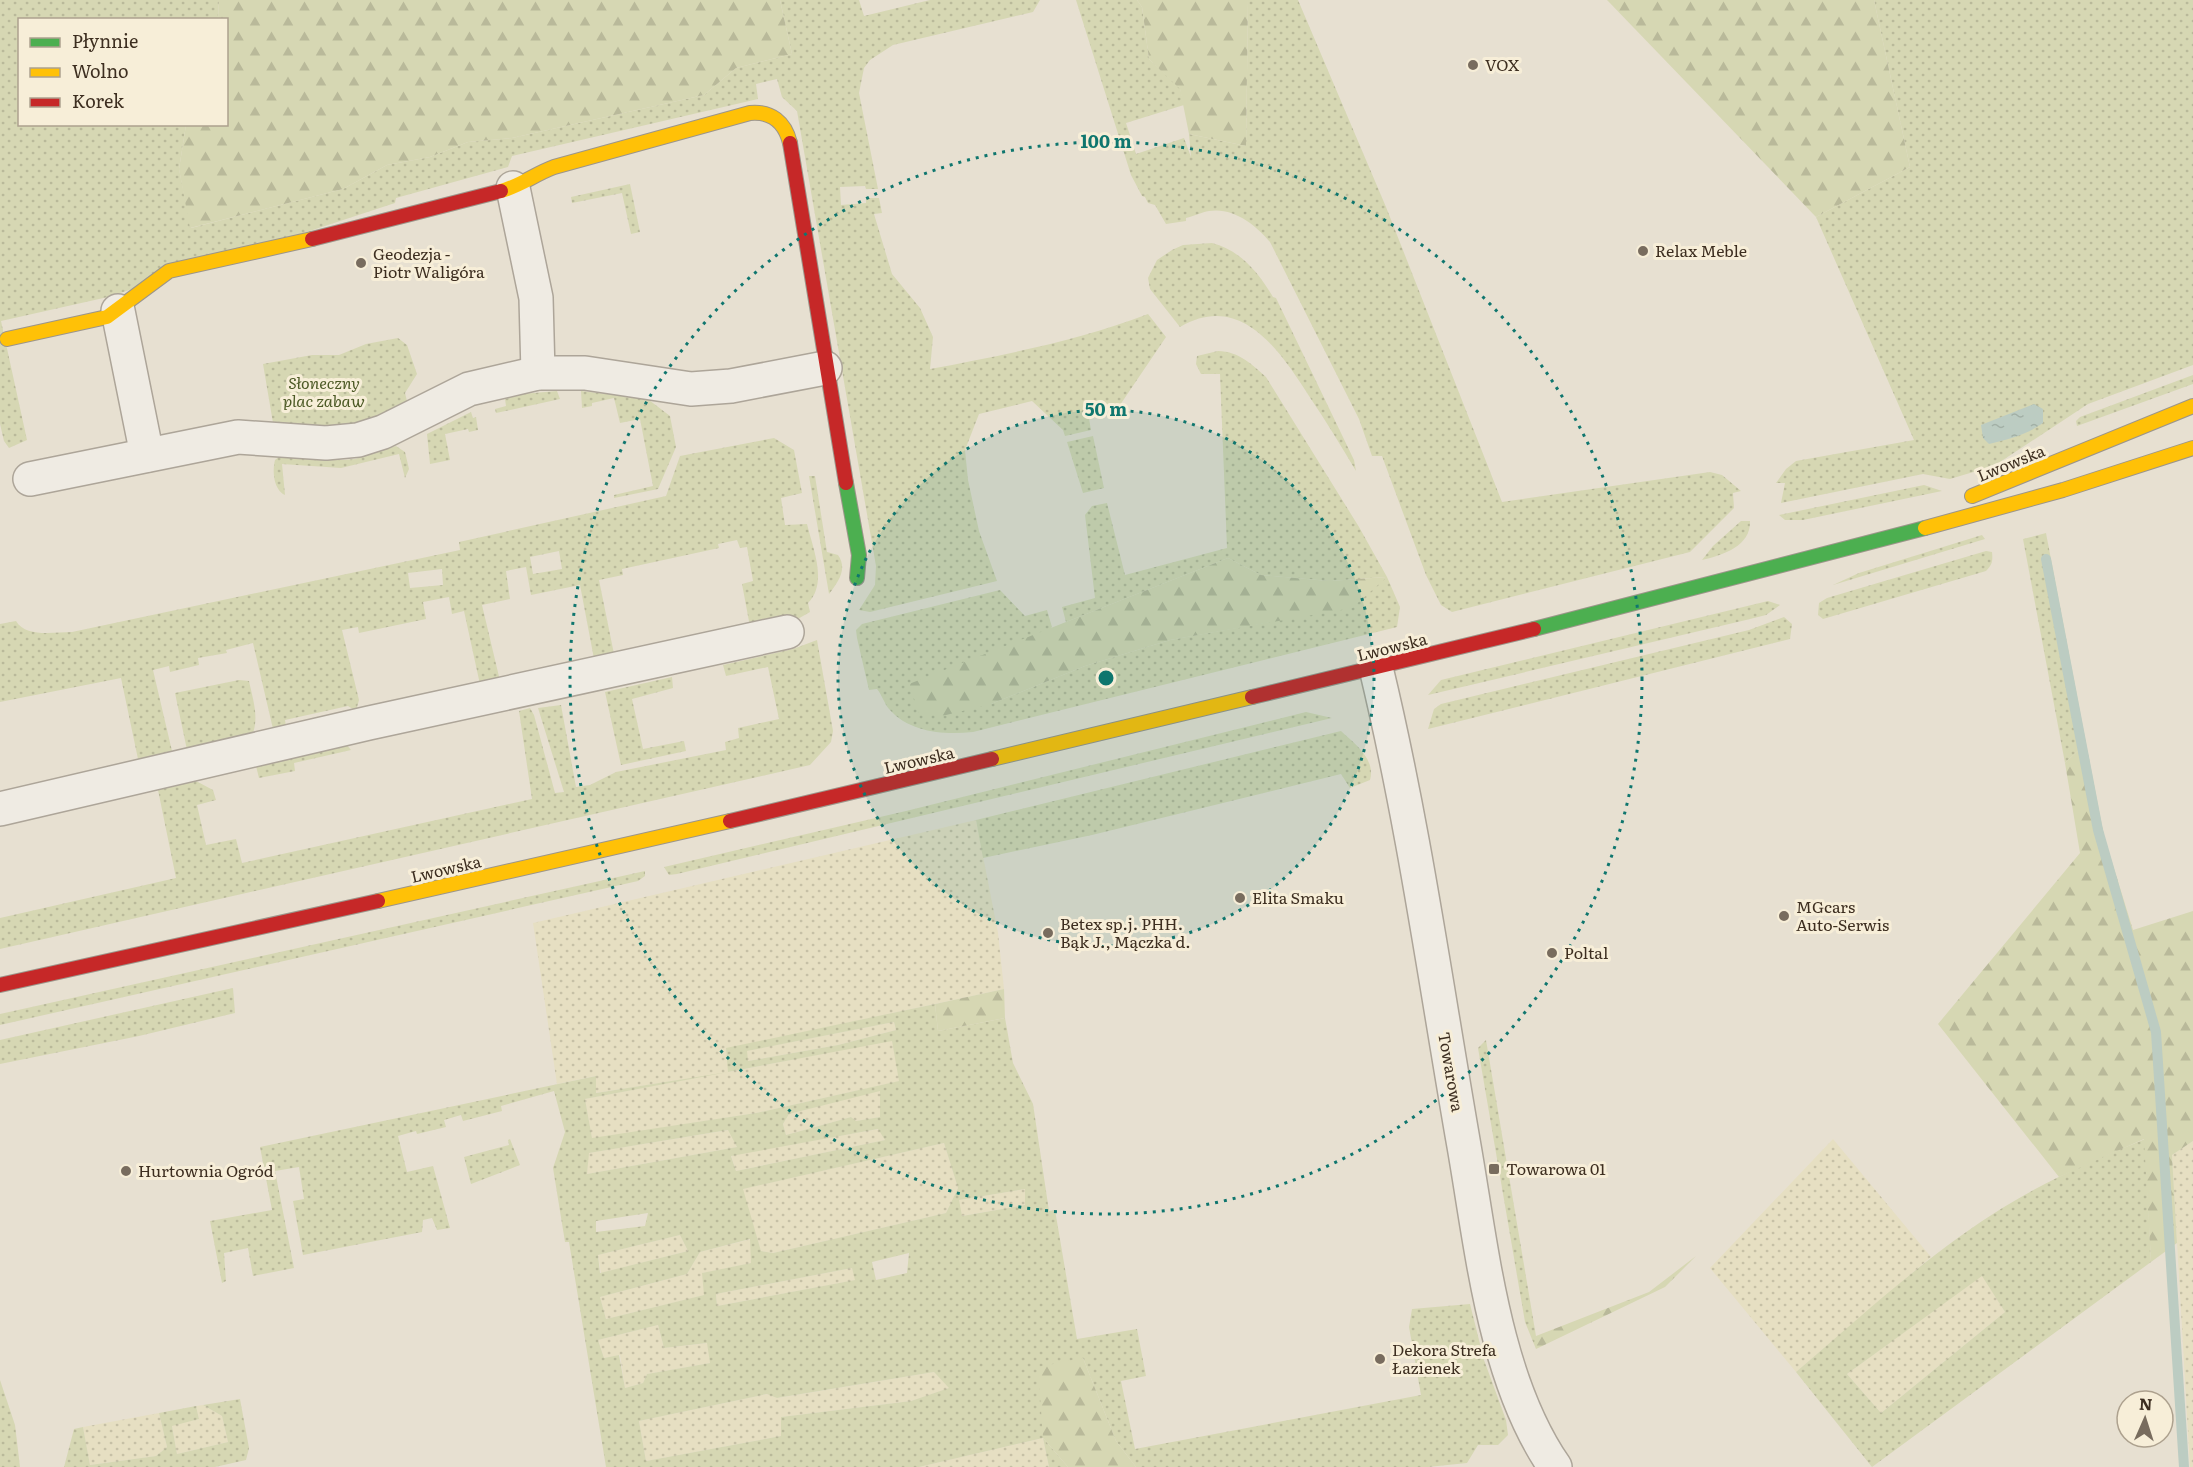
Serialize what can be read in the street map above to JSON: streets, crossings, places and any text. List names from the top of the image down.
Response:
{
  "streets": {
    "main road": ["Lwowska"],
    "street": ["Towarowa"]
  },
  "crossings": [
    ["Lwowska", "Towarowa"]
  ],
  "parks": ["Słoneczny plac zabaw"],
  "places": {
    "other": [
      "VOX",
      "Relax Meble",
      "Geodezja - Piotr Waligóra",
      "Elita Smaku",
      "MGcars Auto-Serwis",
      "Betex sp.j. PHH. Bąk J., Mączka d.",
      "Poltal",
      "Hurtownia Ogród",
      "Dekora Strefa Łazienek"
    ],
    "transit": ["Towarowa 01"]
  },
  "legend": ["Płynnie", "Wolno", "Korek"],
  "north": "top",
  "rings": ["100 m", "50 m"]
}
